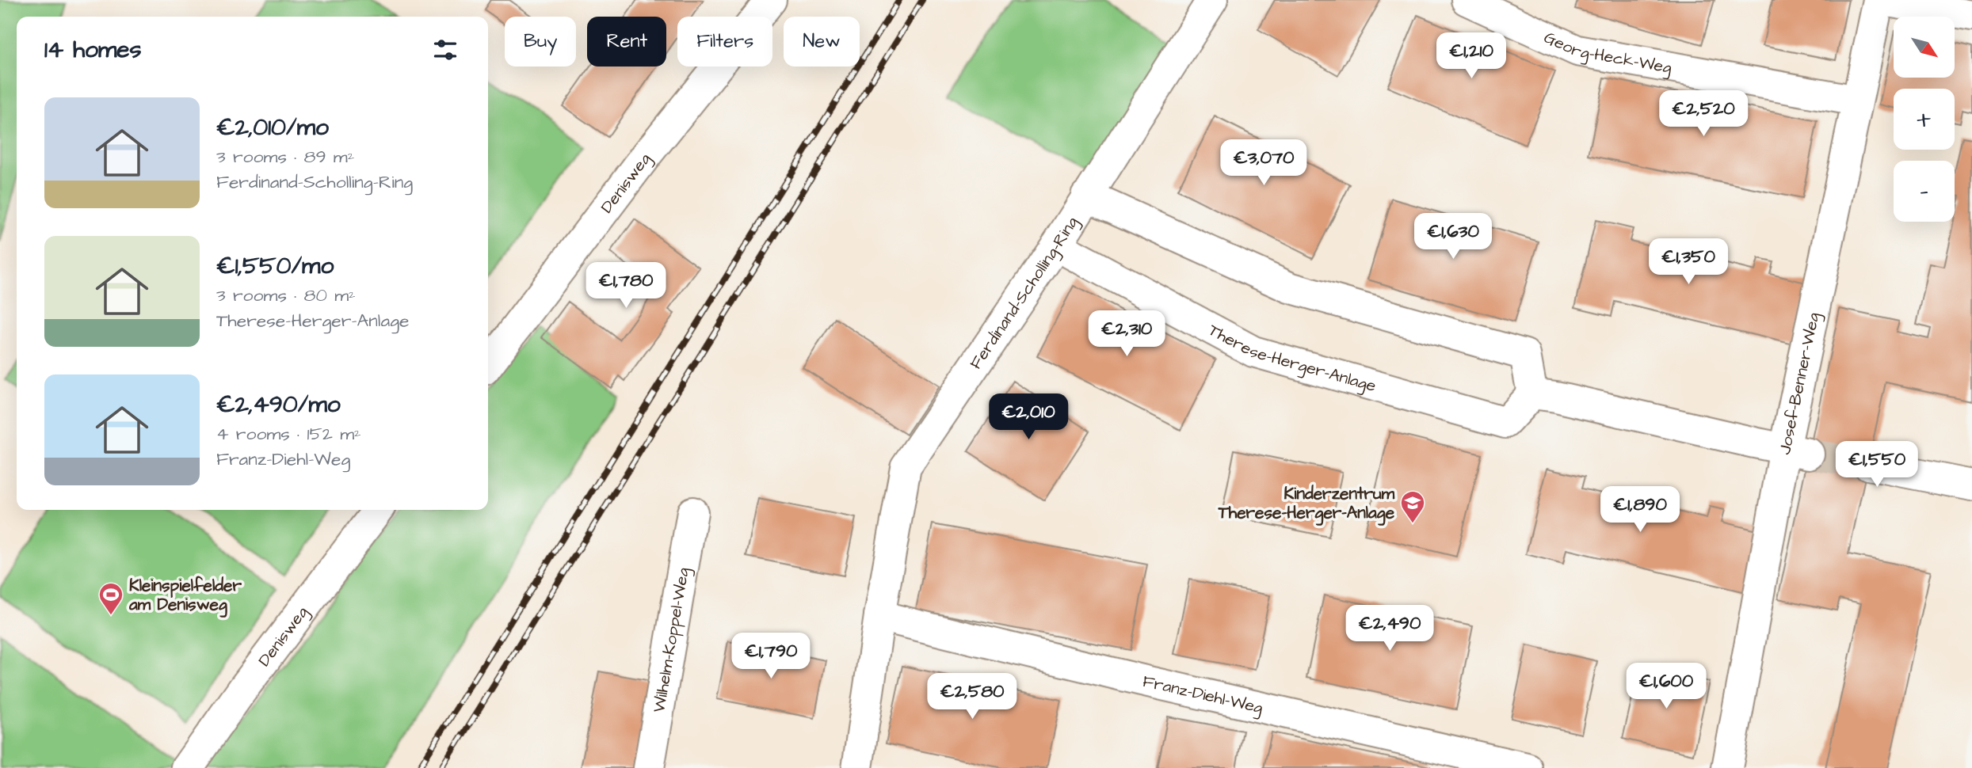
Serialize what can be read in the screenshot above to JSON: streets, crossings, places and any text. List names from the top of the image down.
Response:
{
  "streets": {
    "street": [
      "Georg-Heck-Weg",
      "Denisweg",
      "Ferdinand-Scholling-Ring",
      "Therese-Herger-Anlage",
      "Josef-Benner-Weg",
      "Wilhelm-Koppel-Weg",
      "Franz-Diehl-Weg"
    ]
  },
  "crossings": [
    ["Georg-Heck-Weg", "Josef-Benner-Weg"],
    ["Ferdinand-Scholling-Ring", "Therese-Herger-Anlage"],
    ["Ferdinand-Scholling-Ring", "Franz-Diehl-Weg"]
  ],
  "places": {
    "school or university": ["Kinderzentrum Therese-Herger-Anlage"],
    "sports": ["Kleinspielfelder am Denisweg"]
  },
  "north": "bottom right",
  "page": {
    "map_buttons": ["+", "−"],
    "chip": [
      "Buy",
      "Rent",
      "Filters",
      "New"
    ],
    "heading": "14 homes",
    "price": [
      "€1,210",
      "€2,520",
      "€3,070",
      "€1,630",
      "€1,350",
      "€1,780",
      "€2,310",
      "€2,010",
      "€1,550",
      "€1,890",
      "€2,490",
      "€1,790",
      "€1,600",
      "€2,580"
    ],
    "list": [
      {
        "name": "€2,010/mo",
        "note": "3 rooms · 89 m² · Ferdinand-Scholling-Ring"
      },
      {
        "name": "€1,550/mo",
        "note": "3 rooms · 80 m² · Therese-Herger-Anlage"
      },
      {
        "name": "€2,490/mo",
        "note": "4 rooms · 152 m² · Franz-Diehl-Weg"
      }
    ]
  }
}
